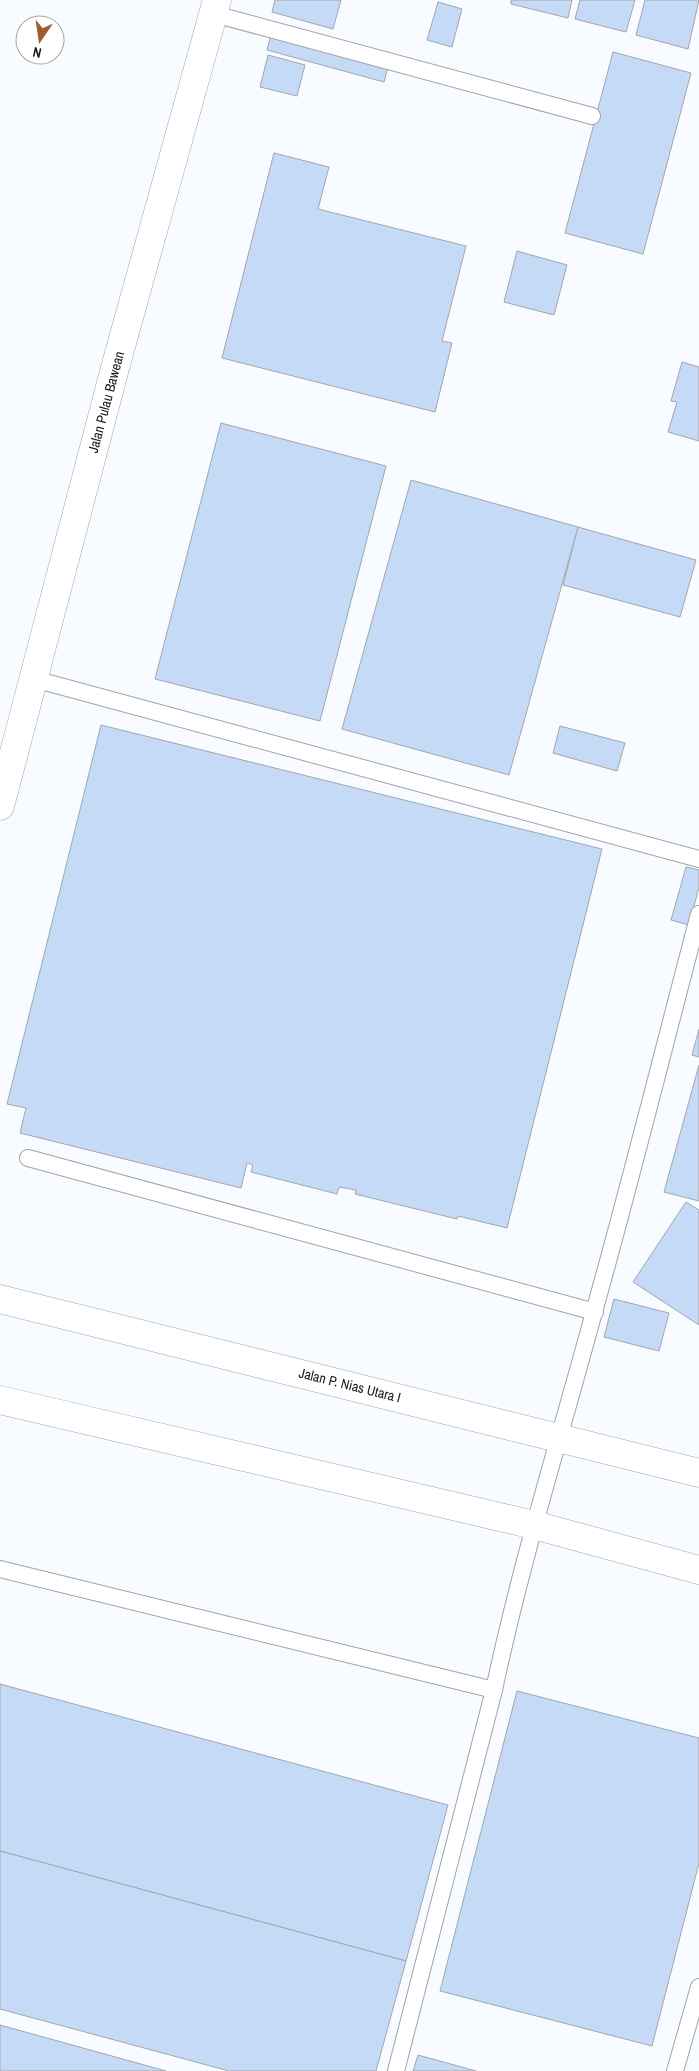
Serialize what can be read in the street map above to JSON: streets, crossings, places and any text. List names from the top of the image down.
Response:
{
  "streets": {
    "street": ["Jalan Pulau Bawean", "Jalan P. Nias Utara I"]
  },
  "north": "bottom"
}
